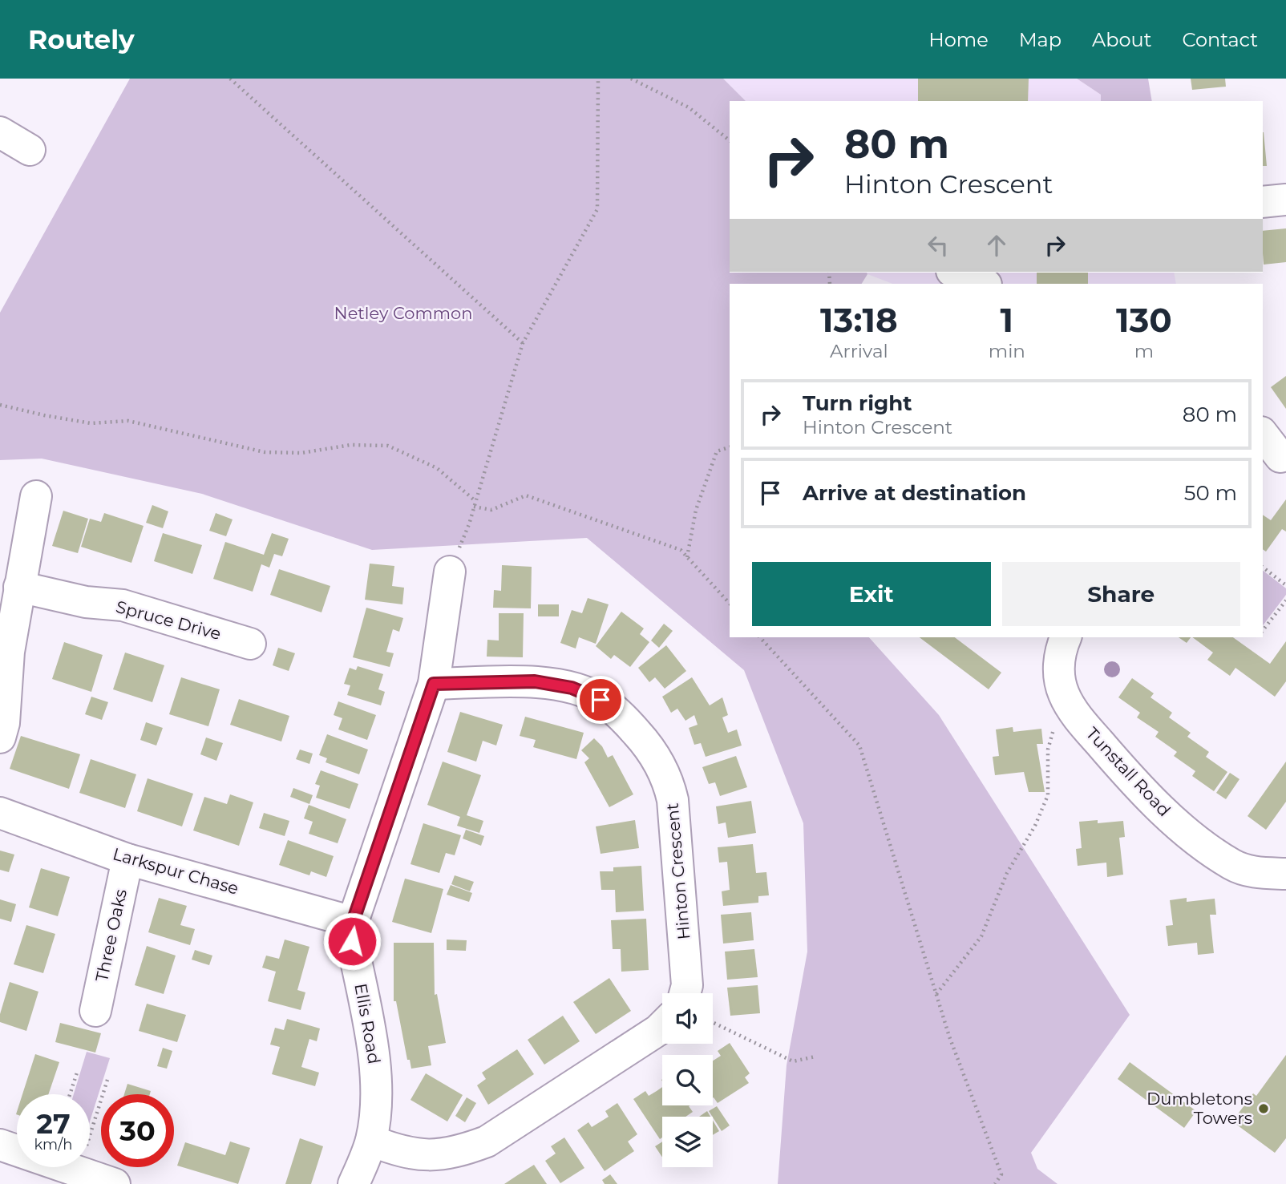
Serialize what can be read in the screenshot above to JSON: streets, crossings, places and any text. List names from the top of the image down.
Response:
{
  "streets": {
    "street": [
      "Spruce Drive",
      "Tunstall Road",
      "Larkspur Chase",
      "Hinton Crescent",
      "Three Oaks",
      "Ellis Road"
    ]
  },
  "crossings": [
    ["Larkspur Chase", "Three Oaks"],
    ["Larkspur Chase", "Ellis Road"],
    ["Hinton Crescent", "Ellis Road"]
  ],
  "parks": ["Netley Common"],
  "places": ["Dumbletons Towers"],
  "page": {
    "header": "Routely",
    "nav": [
      "Home",
      "Map",
      "About",
      "Contact"
    ],
    "turn": ["80 m", "Hinton Crescent"],
    "eta": [
      "13:18",
      "Arrival",
      "1",
      "min",
      "130",
      "m"
    ],
    "list": [
      {
        "name": "Turn right",
        "note": "Hinton Crescent",
        "value": "80 m"
      },
      {
        "name": "Arrive at destination",
        "value": "50 m"
      }
    ],
    "buttons": ["Exit", "Share"],
    "speed": "27 km/h",
    "limit": "30"
  }
}
